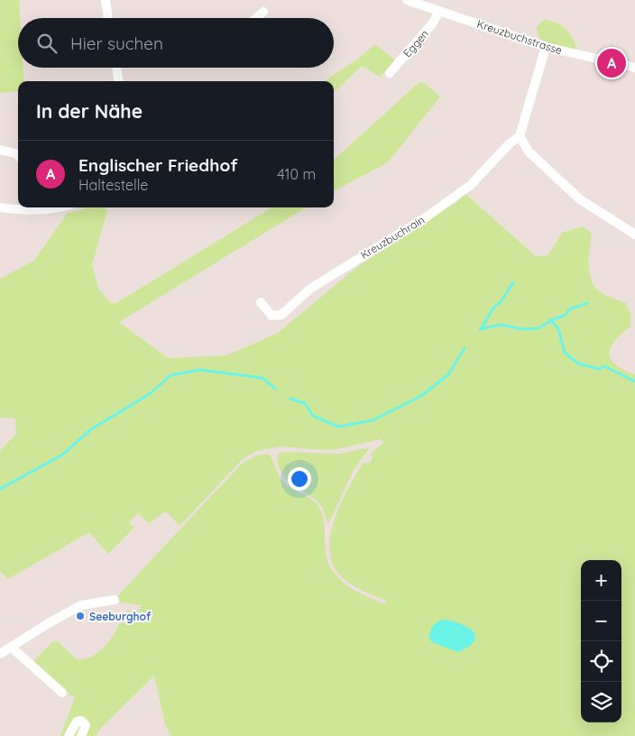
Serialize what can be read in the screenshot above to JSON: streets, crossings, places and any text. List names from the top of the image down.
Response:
{
  "streets": {
    "street": ["Kreuzbuchstrasse", "Eggen", "Kreuzbuchrain"]
  },
  "crossings": [
    ["Kreuzbuchstrasse", "Eggen"]
  ],
  "places": ["Seeburghof"],
  "page": {
    "search": "Hier suchen",
    "pins": "A",
    "heading": "In der Nähe",
    "list": [
      {
        "mark": "A",
        "name": "Englischer Friedhof",
        "note": "Haltestelle",
        "value": "410 m"
      }
    ],
    "map_buttons": ["+", "−"]
  }
}
